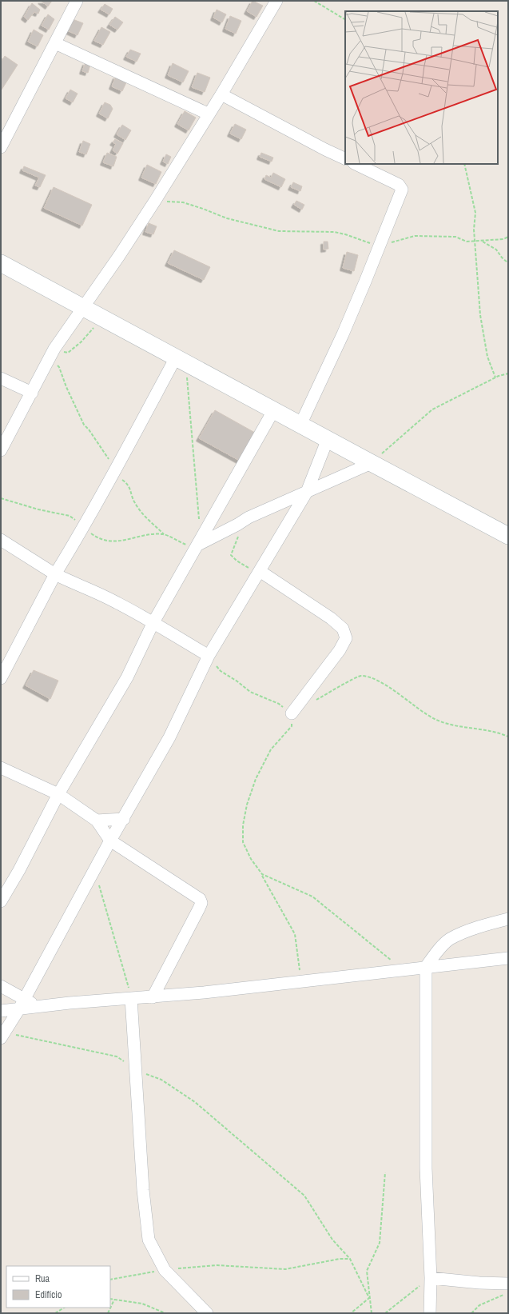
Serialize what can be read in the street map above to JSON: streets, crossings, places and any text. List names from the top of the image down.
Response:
{
  "legend": ["Rua", "Edifício"]
}
